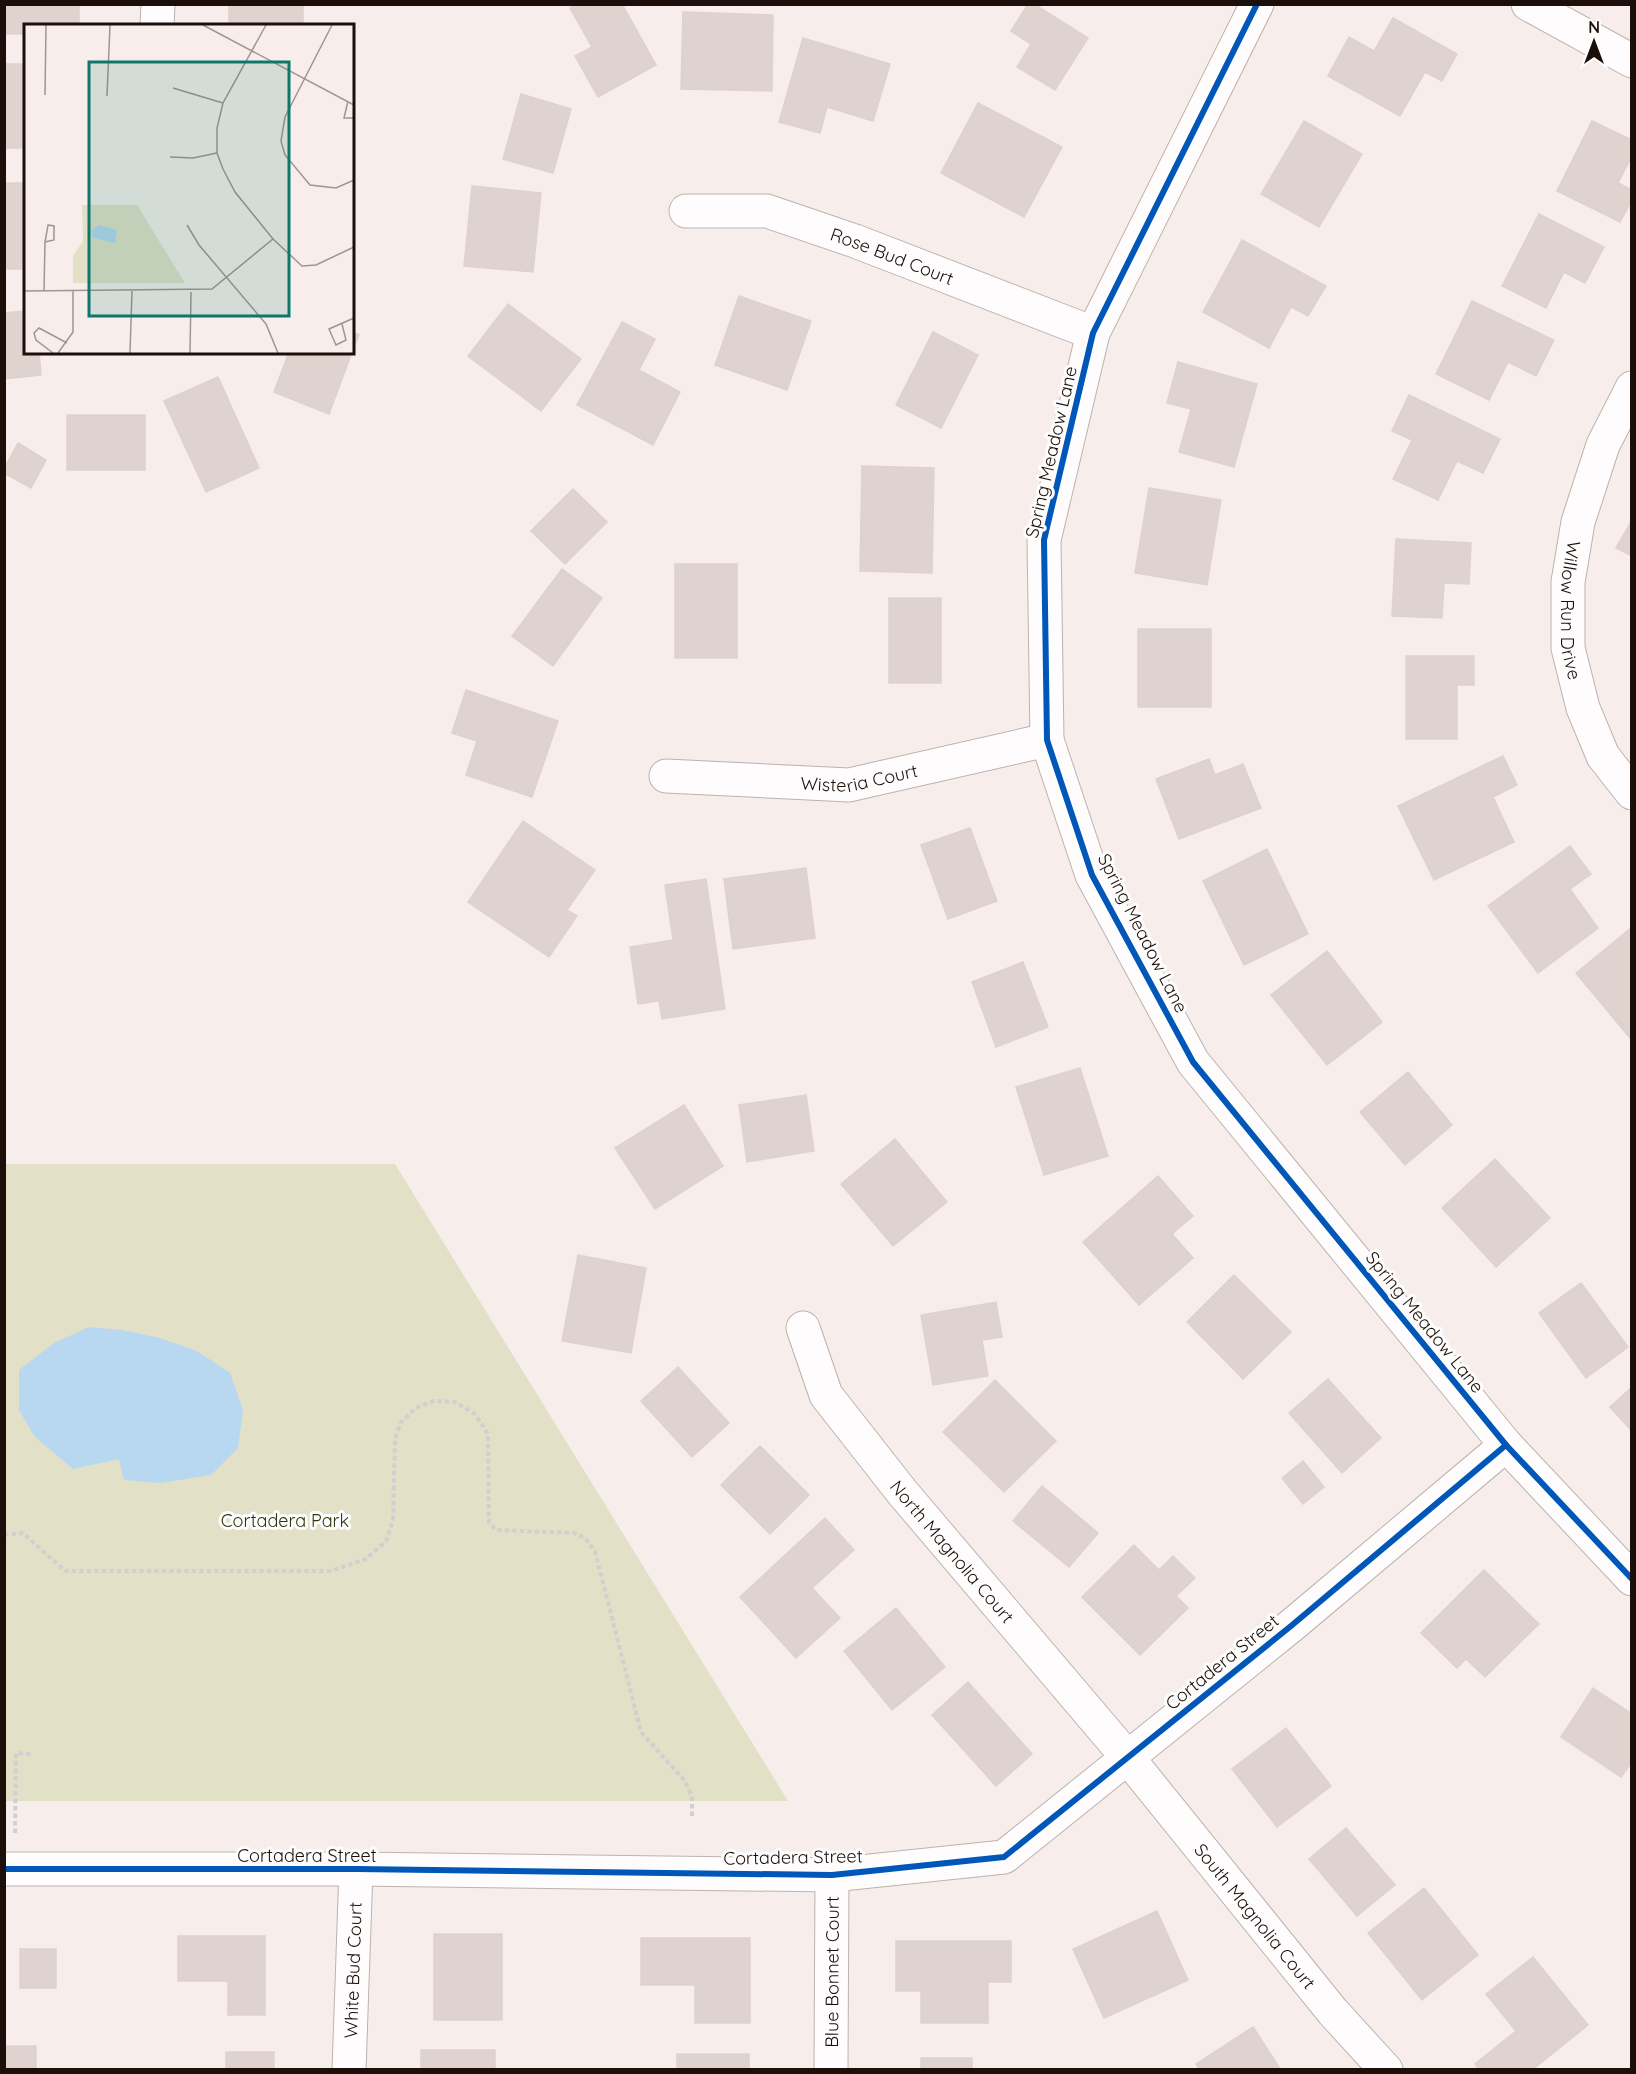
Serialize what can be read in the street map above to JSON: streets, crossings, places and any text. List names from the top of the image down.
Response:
{
  "streets": {
    "street": [
      "Rose Bud Court",
      "Spring Meadow Lane",
      "Willow Run Drive",
      "Wisteria Court",
      "North Magnolia Court",
      "Cortadera Street",
      "South Magnolia Court",
      "White Bud Court",
      "Blue Bonnet Court"
    ]
  },
  "crossings": [
    ["Rose Bud Court", "Spring Meadow Lane"],
    ["Spring Meadow Lane", "Wisteria Court"],
    ["Spring Meadow Lane", "Cortadera Street"],
    ["North Magnolia Court", "Cortadera Street"],
    ["North Magnolia Court", "South Magnolia Court"],
    ["Cortadera Street", "South Magnolia Court"],
    ["Cortadera Street", "White Bud Court"],
    ["Cortadera Street", "Blue Bonnet Court"]
  ],
  "parks": ["Cortadera Park"],
  "north": "top"
}
